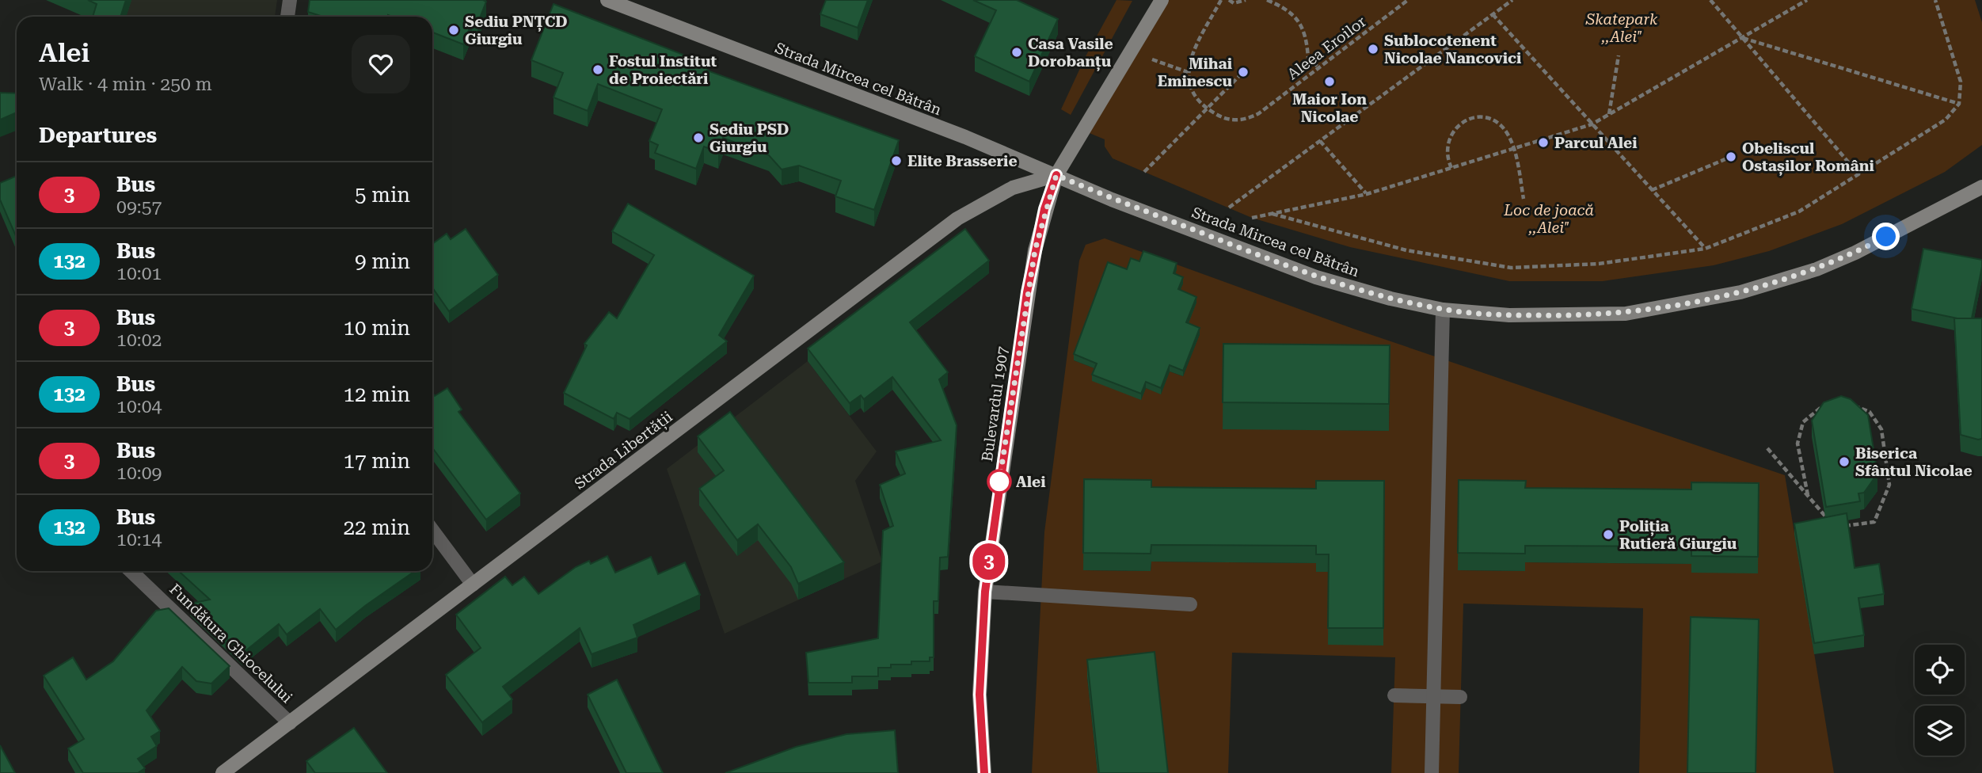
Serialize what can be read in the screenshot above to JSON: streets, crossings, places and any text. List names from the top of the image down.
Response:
{
  "streets": {
    "main road": ["Strada Mircea cel Bătrân", "Bulevardul 1907", "Strada Libertății"],
    "street": ["Fundătura Ghiocelului"],
    "path": ["Aleea Eroilor"]
  },
  "crossings": [
    ["Strada Mircea cel Bătrân", "Bulevardul 1907"],
    ["Strada Mircea cel Bătrân", "Strada Libertății"],
    ["Bulevardul 1907", "Strada Libertății"],
    ["Strada Libertății", "Fundătura Ghiocelului"]
  ],
  "parks": ["Skatepark ,,Alei\"", "Loc de joacă ,,Alei\""],
  "places": [
    "Sediu PNȚCD Giurgiu",
    "Sublocotenent Nicolae Nancovici",
    "Casa Vasile Dorobanțu",
    "Fostul Institut de Proiectări",
    "Mihai Eminescu",
    "Maior Ion Nicolae",
    "Sediu PSD Giurgiu",
    "Parcul Alei",
    "Obeliscul Ostașilor Români",
    "Elite Brasserie",
    "Biserica Sfântul Nicolae",
    "Alei",
    "Poliția Rutieră Giurgiu"
  ],
  "lines": ["bus line 3"],
  "page": {
    "on_map": "3",
    "heading": [
      ["Alei", "Walk · 4 min · 250 m"],
      "Departures"
    ],
    "list": [
      {
        "mark": "3",
        "name": "Bus",
        "note": "09:57",
        "value": "5 min"
      },
      {
        "mark": "132",
        "name": "Bus",
        "note": "10:01",
        "value": "9 min"
      },
      {
        "mark": "3",
        "name": "Bus",
        "note": "10:02",
        "value": "10 min"
      },
      {
        "mark": "132",
        "name": "Bus",
        "note": "10:04",
        "value": "12 min"
      },
      {
        "mark": "3",
        "name": "Bus",
        "note": "10:09",
        "value": "17 min"
      },
      {
        "mark": "132",
        "name": "Bus",
        "note": "10:14",
        "value": "22 min"
      }
    ]
  }
}
